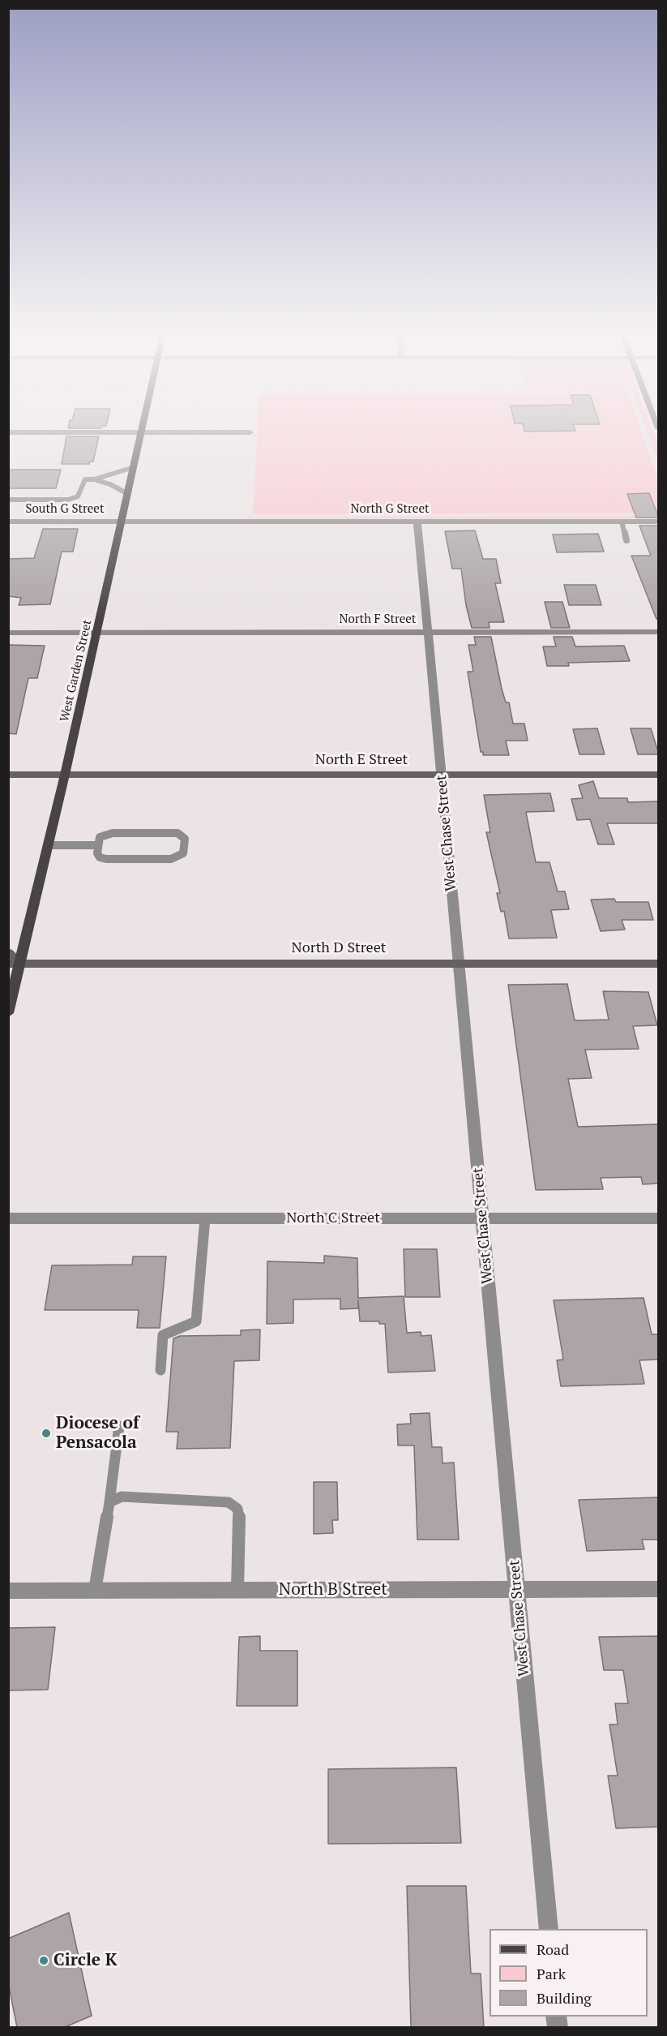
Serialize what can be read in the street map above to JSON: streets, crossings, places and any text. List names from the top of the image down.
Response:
{
  "streets": {
    "main road": ["West Garden Street"],
    "street": [
      "South G Street",
      "North G Street",
      "North F Street",
      "North E Street",
      "West Chase Street",
      "North D Street",
      "North C Street",
      "North B Street"
    ]
  },
  "crossings": [
    ["South G Street", "North G Street"],
    ["South G Street", "West Garden Street"],
    ["North G Street", "West Garden Street"],
    ["North G Street", "West Chase Street"],
    ["North F Street", "West Garden Street"],
    ["North F Street", "West Chase Street"],
    ["West Garden Street", "North E Street"],
    ["West Garden Street", "North D Street"],
    ["North E Street", "West Chase Street"],
    ["West Chase Street", "North D Street"],
    ["West Chase Street", "North C Street"],
    ["West Chase Street", "North B Street"]
  ],
  "places": ["Diocese of Pensacola", "Circle K"],
  "legend": ["Road", "Park", "Building"]
}
